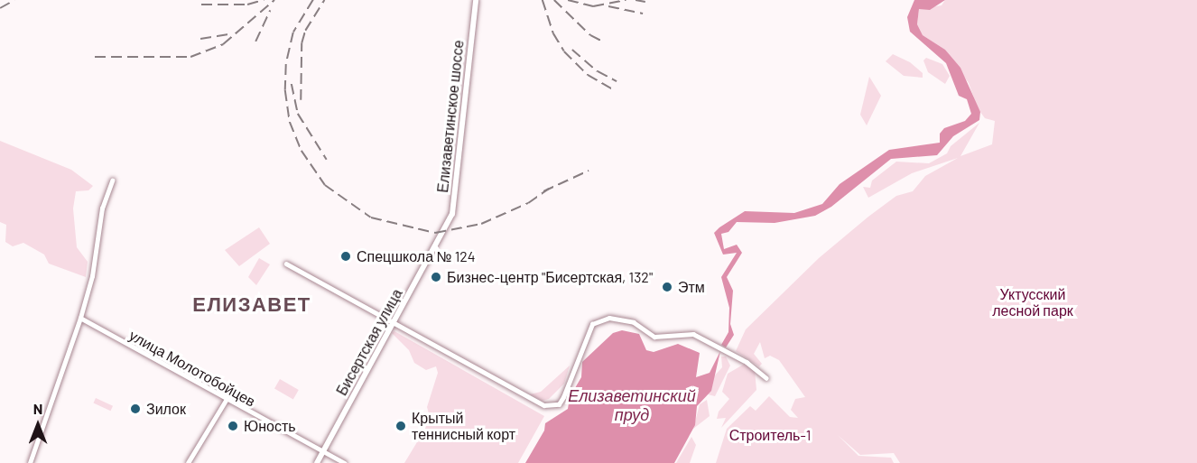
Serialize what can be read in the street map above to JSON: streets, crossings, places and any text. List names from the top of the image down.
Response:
{
  "streets": {
    "main road": ["Елизаветинское шоссе", "Бисертская улица"],
    "street": ["улица Молотобойцев"]
  },
  "crossings": [
    ["Елизаветинское шоссе", "Бисертская улица"],
    ["Бисертская улица", "улица Молотобойцев"]
  ],
  "districts": ["ЕЛИЗАВЕТ"],
  "water": ["Елизаветинский пруд"],
  "parks": ["Уктусский лесной парк", "Строитель-1"],
  "places": [
    "Спецшкола № 124",
    "Бизнес-центр \"Бисертская, 132\"",
    "Этм",
    "Зилок",
    "Юность",
    "Крытый теннисный корт"
  ],
  "north": "top"
}
